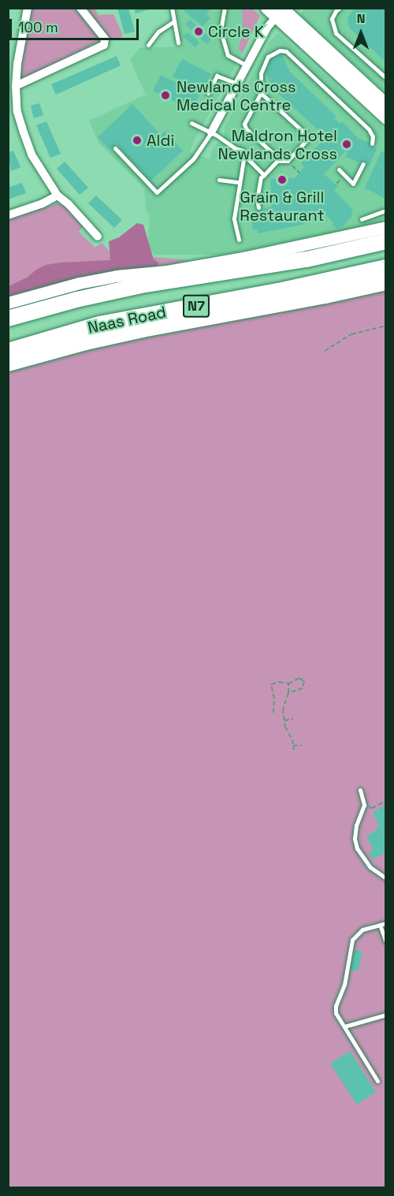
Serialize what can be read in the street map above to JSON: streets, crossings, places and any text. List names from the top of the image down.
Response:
{
  "streets": {
    "highway": ["N7", "Naas Road"]
  },
  "places": [
    "Circle K",
    "Newlands Cross Medical Centre",
    "Aldi",
    "Maldron Hotel Newlands Cross",
    "Grain & Grill Restaurant"
  ],
  "scale_bar": "100 m",
  "north": "top"
}
